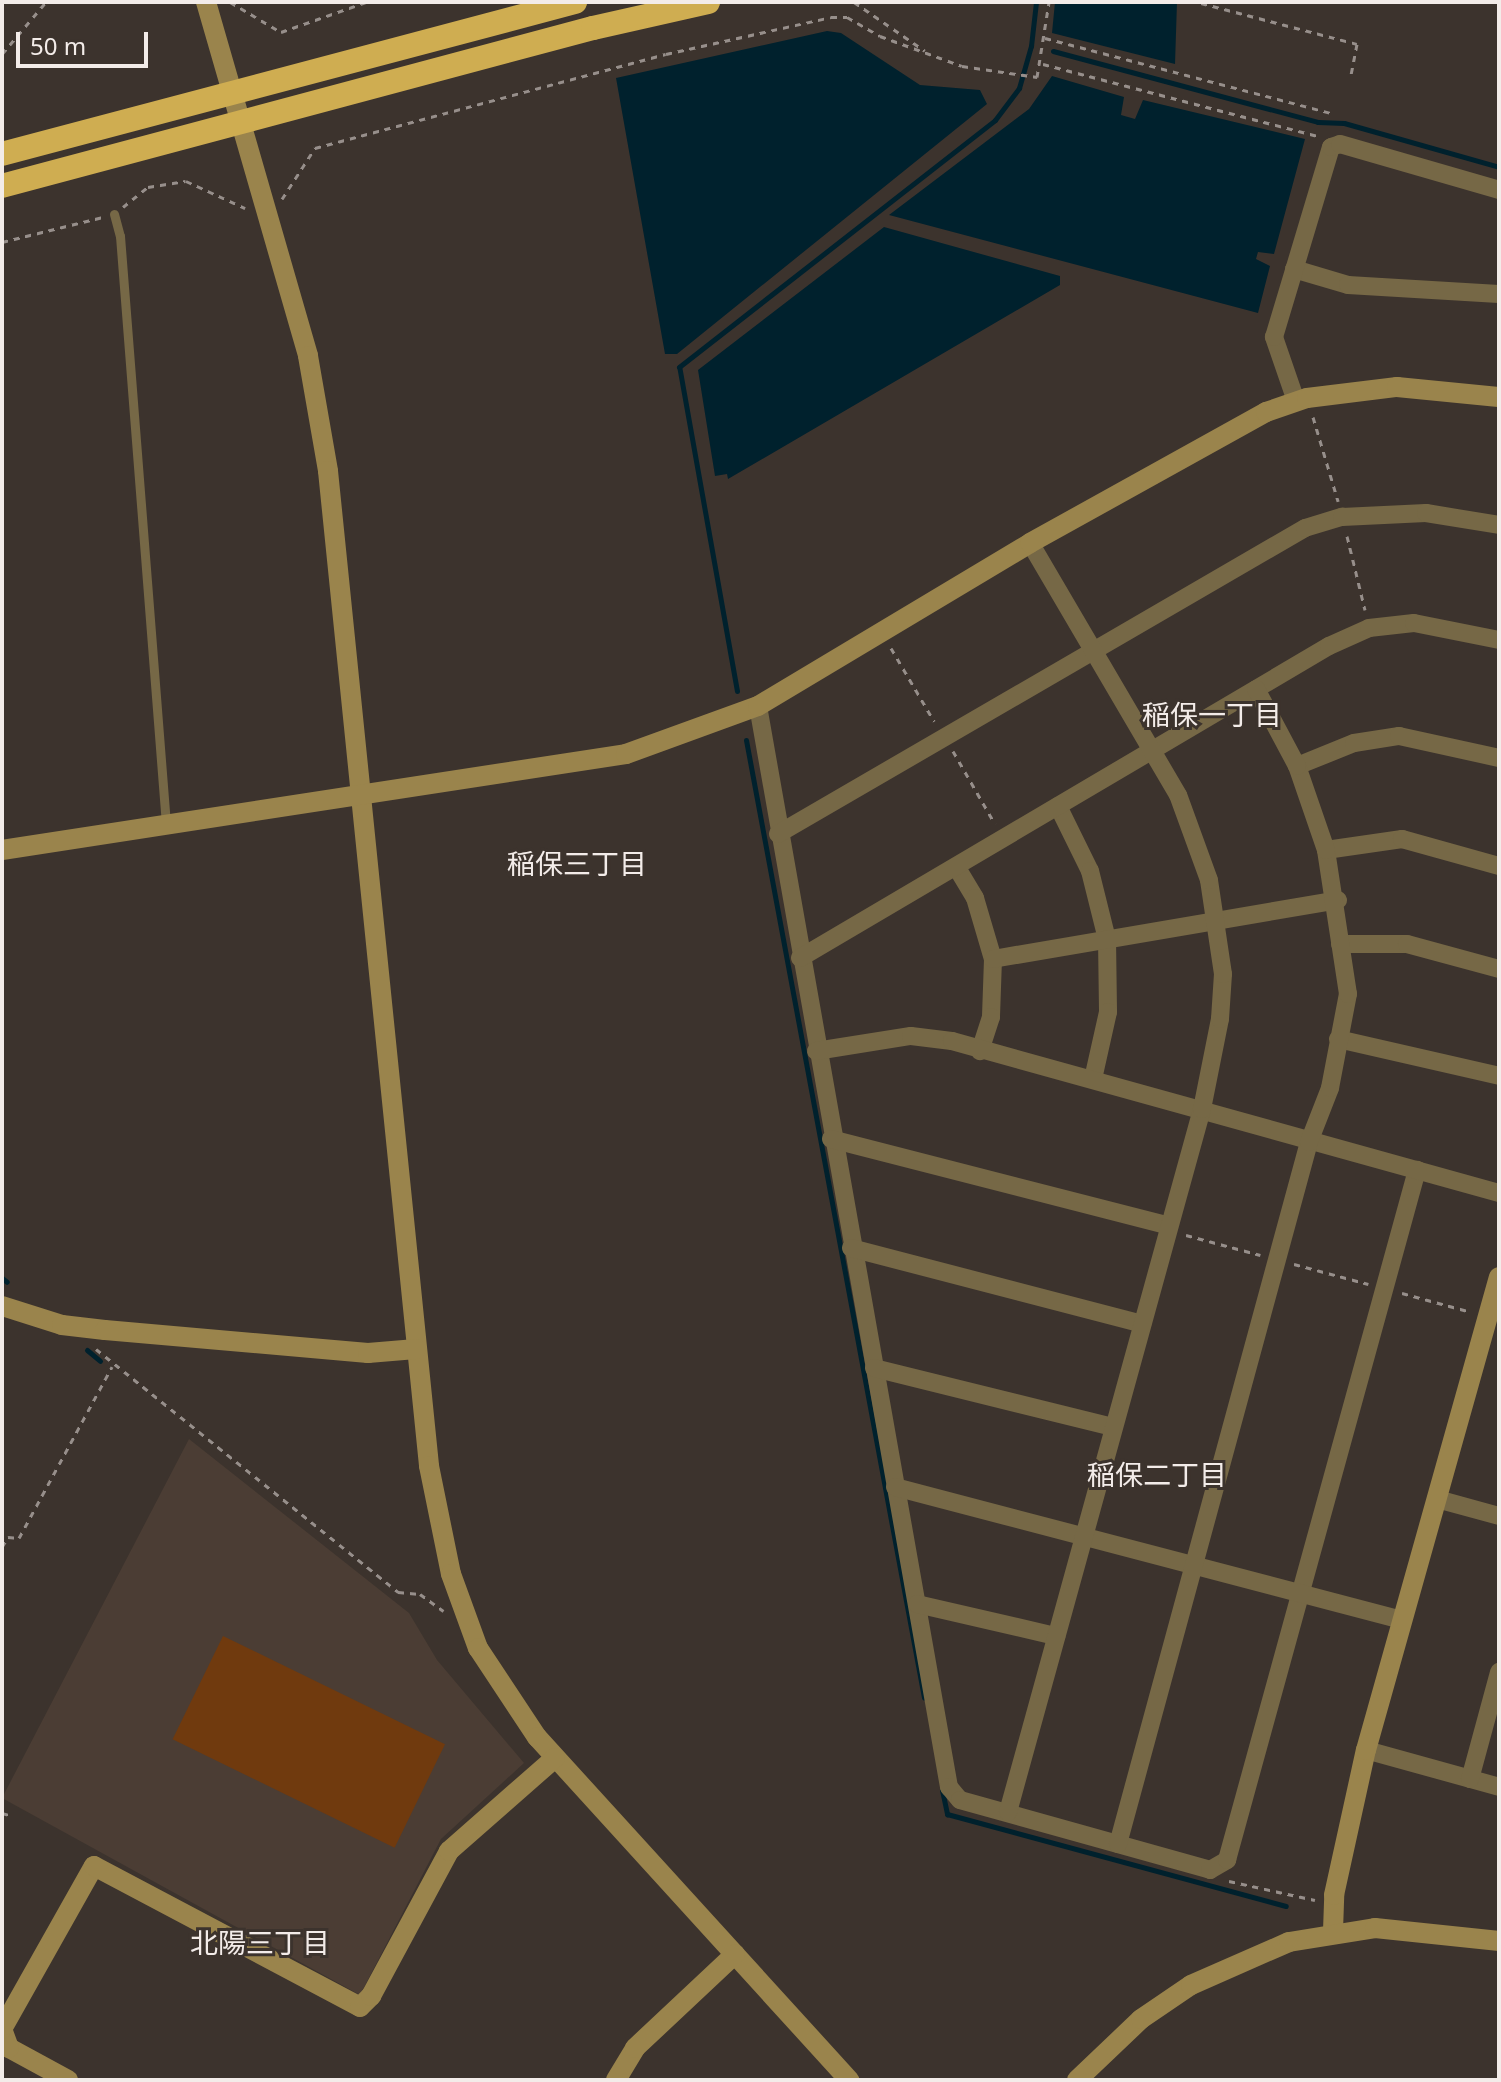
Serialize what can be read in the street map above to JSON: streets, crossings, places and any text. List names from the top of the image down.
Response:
{
  "districts": [
    "稲保一丁目",
    "稲保三丁目",
    "稲保二丁目",
    "北陽三丁目"
  ],
  "scale_bar": "50 m"
}
